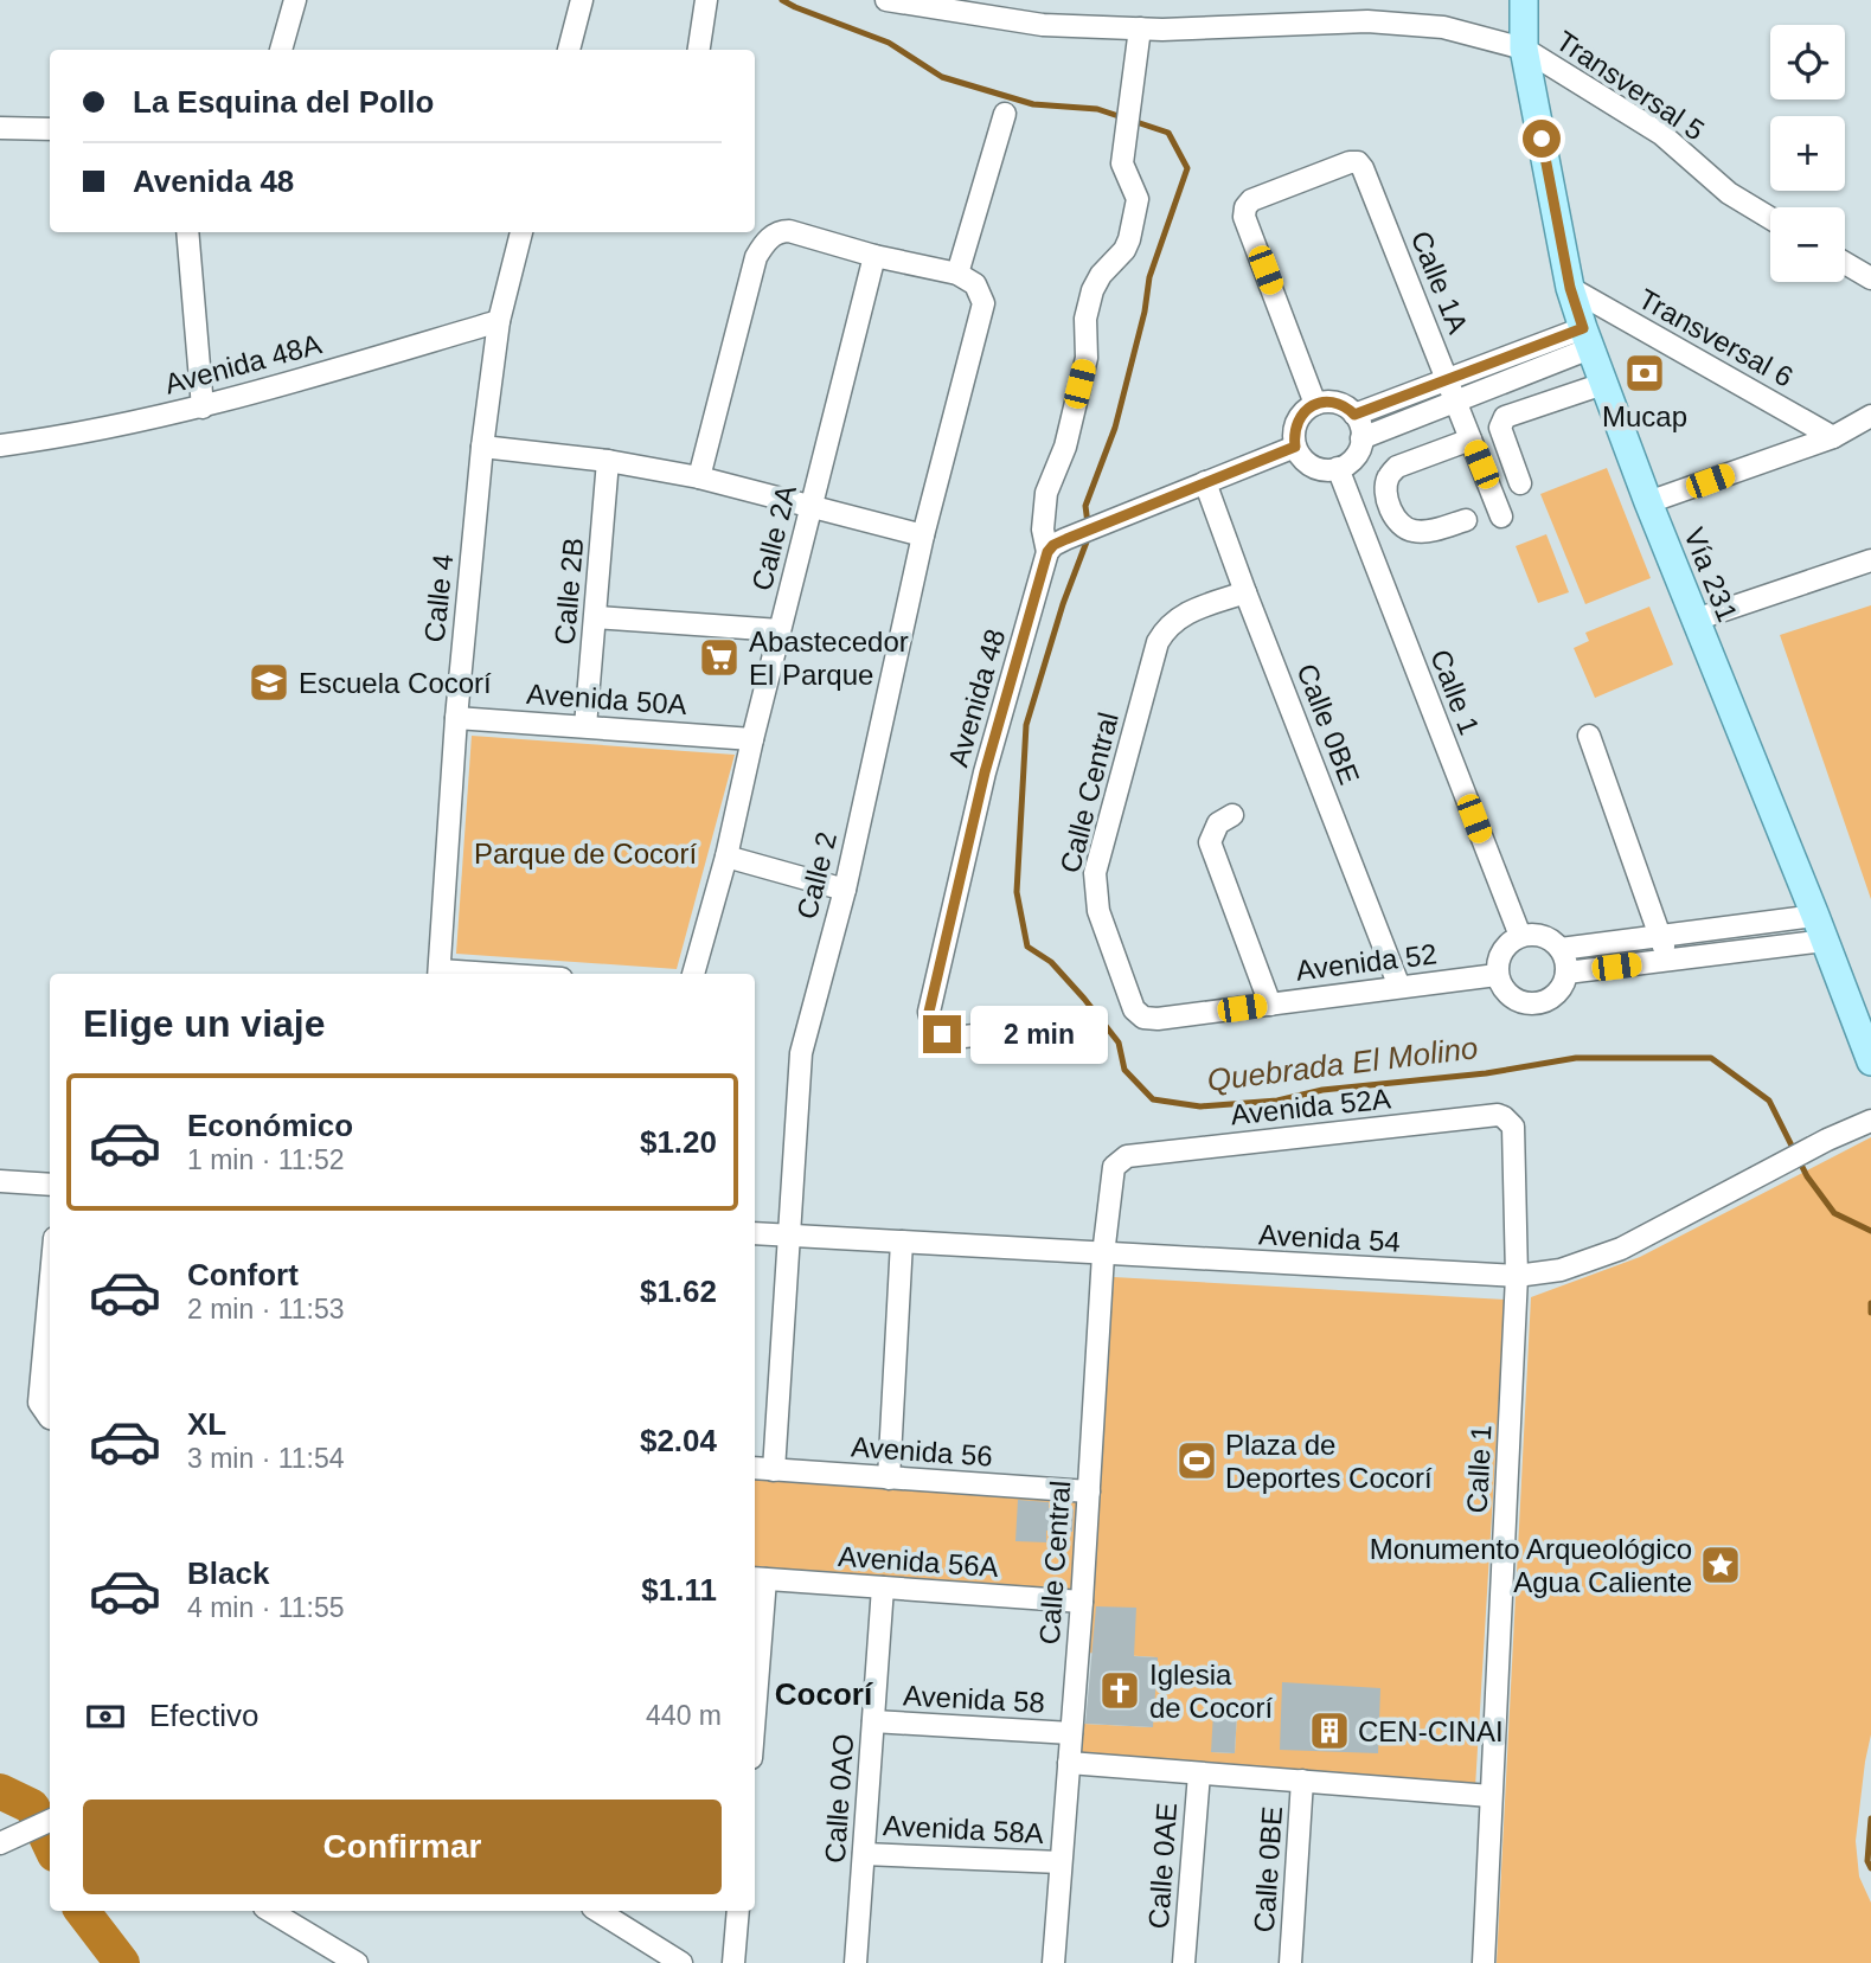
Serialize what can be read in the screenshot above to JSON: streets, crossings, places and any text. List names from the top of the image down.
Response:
{
  "streets": {
    "main road": ["Vía 231"],
    "street": [
      "Transversal 5",
      "Calle 1A",
      "Transversal 6",
      "Avenida 48A",
      "Calle 2A",
      "Calle 2B",
      "Calle 4",
      "Calle 1",
      "Avenida 48",
      "Avenida 50A",
      "Calle 0BE",
      "Calle Central",
      "Calle 2",
      "Avenida 52",
      "Avenida 52A",
      "Avenida 54",
      "Avenida 56",
      "Avenida 56A",
      "Avenida 58",
      "Calle 0AO",
      "Avenida 58A",
      "Calle 0AE"
    ]
  },
  "crossings": [
    ["Transversal 5", "Vía 231"],
    ["Calle 1A", "Calle 1"],
    ["Transversal 6", "Vía 231"],
    ["Avenida 48A", "Calle 4"],
    ["Calle 2A", "Avenida 50A"],
    ["Calle 2B", "Avenida 50A"],
    ["Calle 4", "Avenida 50A"],
    ["Calle 1", "Avenida 52"],
    ["Calle 1", "Avenida 52A"],
    ["Calle 1", "Avenida 54"],
    ["Calle 0BE", "Calle Central"],
    ["Calle 0BE", "Avenida 52"],
    ["Calle Central", "Avenida 52"],
    ["Calle Central", "Avenida 52A"],
    ["Calle Central", "Avenida 54"],
    ["Calle Central", "Avenida 56"],
    ["Calle Central", "Avenida 56A"],
    ["Calle Central", "Avenida 58"],
    ["Calle Central", "Avenida 58A"],
    ["Calle 2", "Avenida 54"],
    ["Calle 2", "Avenida 56"],
    ["Avenida 56A", "Calle 0AO"],
    ["Avenida 58", "Calle 0AO"],
    ["Calle 0AO", "Avenida 58A"]
  ],
  "districts": ["Cocorí"],
  "water": ["Quebrada El Molino"],
  "parks": ["Parque de Cocorí"],
  "places": {
    "bank": ["Mucap"],
    "supermarket": ["Abastecedor El Parque"],
    "school or university": ["Escuela Cocorí"],
    "sports": ["Plaza de Deportes Cocorí"],
    "place": ["Monumento Arqueológico Agua Caliente"],
    "church": ["Iglesia de Cocorí"],
    "building": ["CEN-CINAI"]
  },
  "page": {
    "map_buttons": ["+", "−"],
    "banner": ["La Esquina del Pollo", "Avenida 48"],
    "heading": "Elige un viaje",
    "bubble": "2 min",
    "list": [
      {
        "name": "Económico",
        "note": "1 min · 11:52",
        "value": "$1.20"
      },
      {
        "name": "Confort",
        "note": "2 min · 11:53",
        "value": "$1.62"
      },
      {
        "name": "XL",
        "note": "3 min · 11:54",
        "value": "$2.04"
      },
      {
        "name": "Black",
        "note": "4 min · 11:55",
        "value": "$1.11"
      }
    ],
    "pay": ["Efectivo", "440 m"],
    "buttons": "Confirmar"
  }
}
